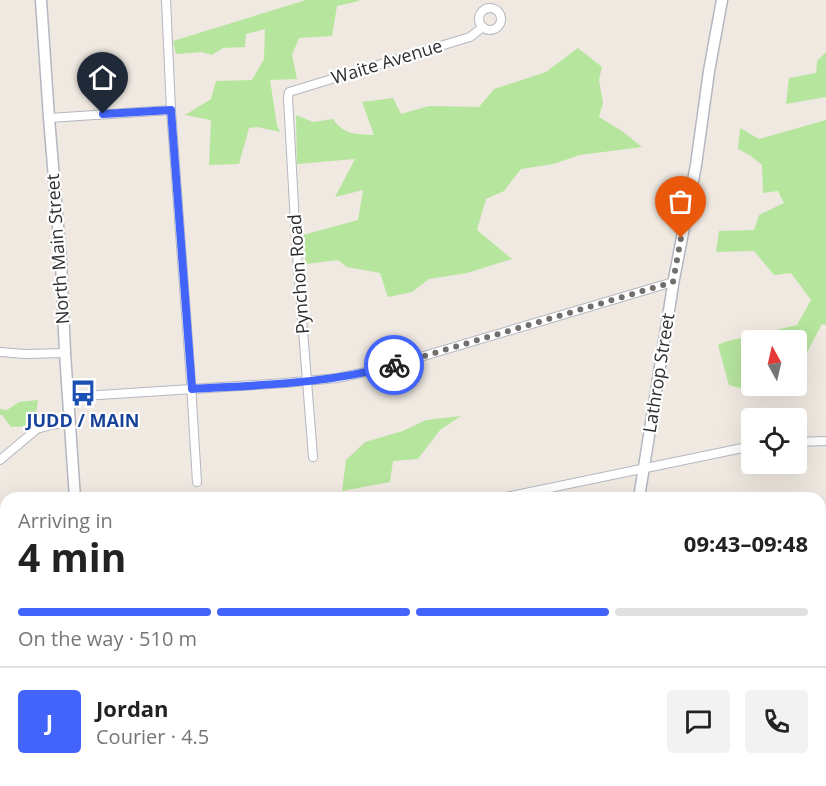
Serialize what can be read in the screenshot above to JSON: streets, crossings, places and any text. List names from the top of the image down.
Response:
{
  "streets": {
    "street": [
      "Waite Avenue",
      "North Main Street",
      "Pynchon Road",
      "Lathrop Street"
    ]
  },
  "crossings": [
    ["Waite Avenue", "Pynchon Road"]
  ],
  "places": {
    "bus stop": ["JUDD / MAIN"]
  },
  "north": "top",
  "page": {
    "heading": ["4 min", "Arriving in", "09:43–09:48"],
    "panel": ["Jordan", "Courier · 4.5"],
    "bar": "On the way · 510 m",
    "round": "J"
  }
}
